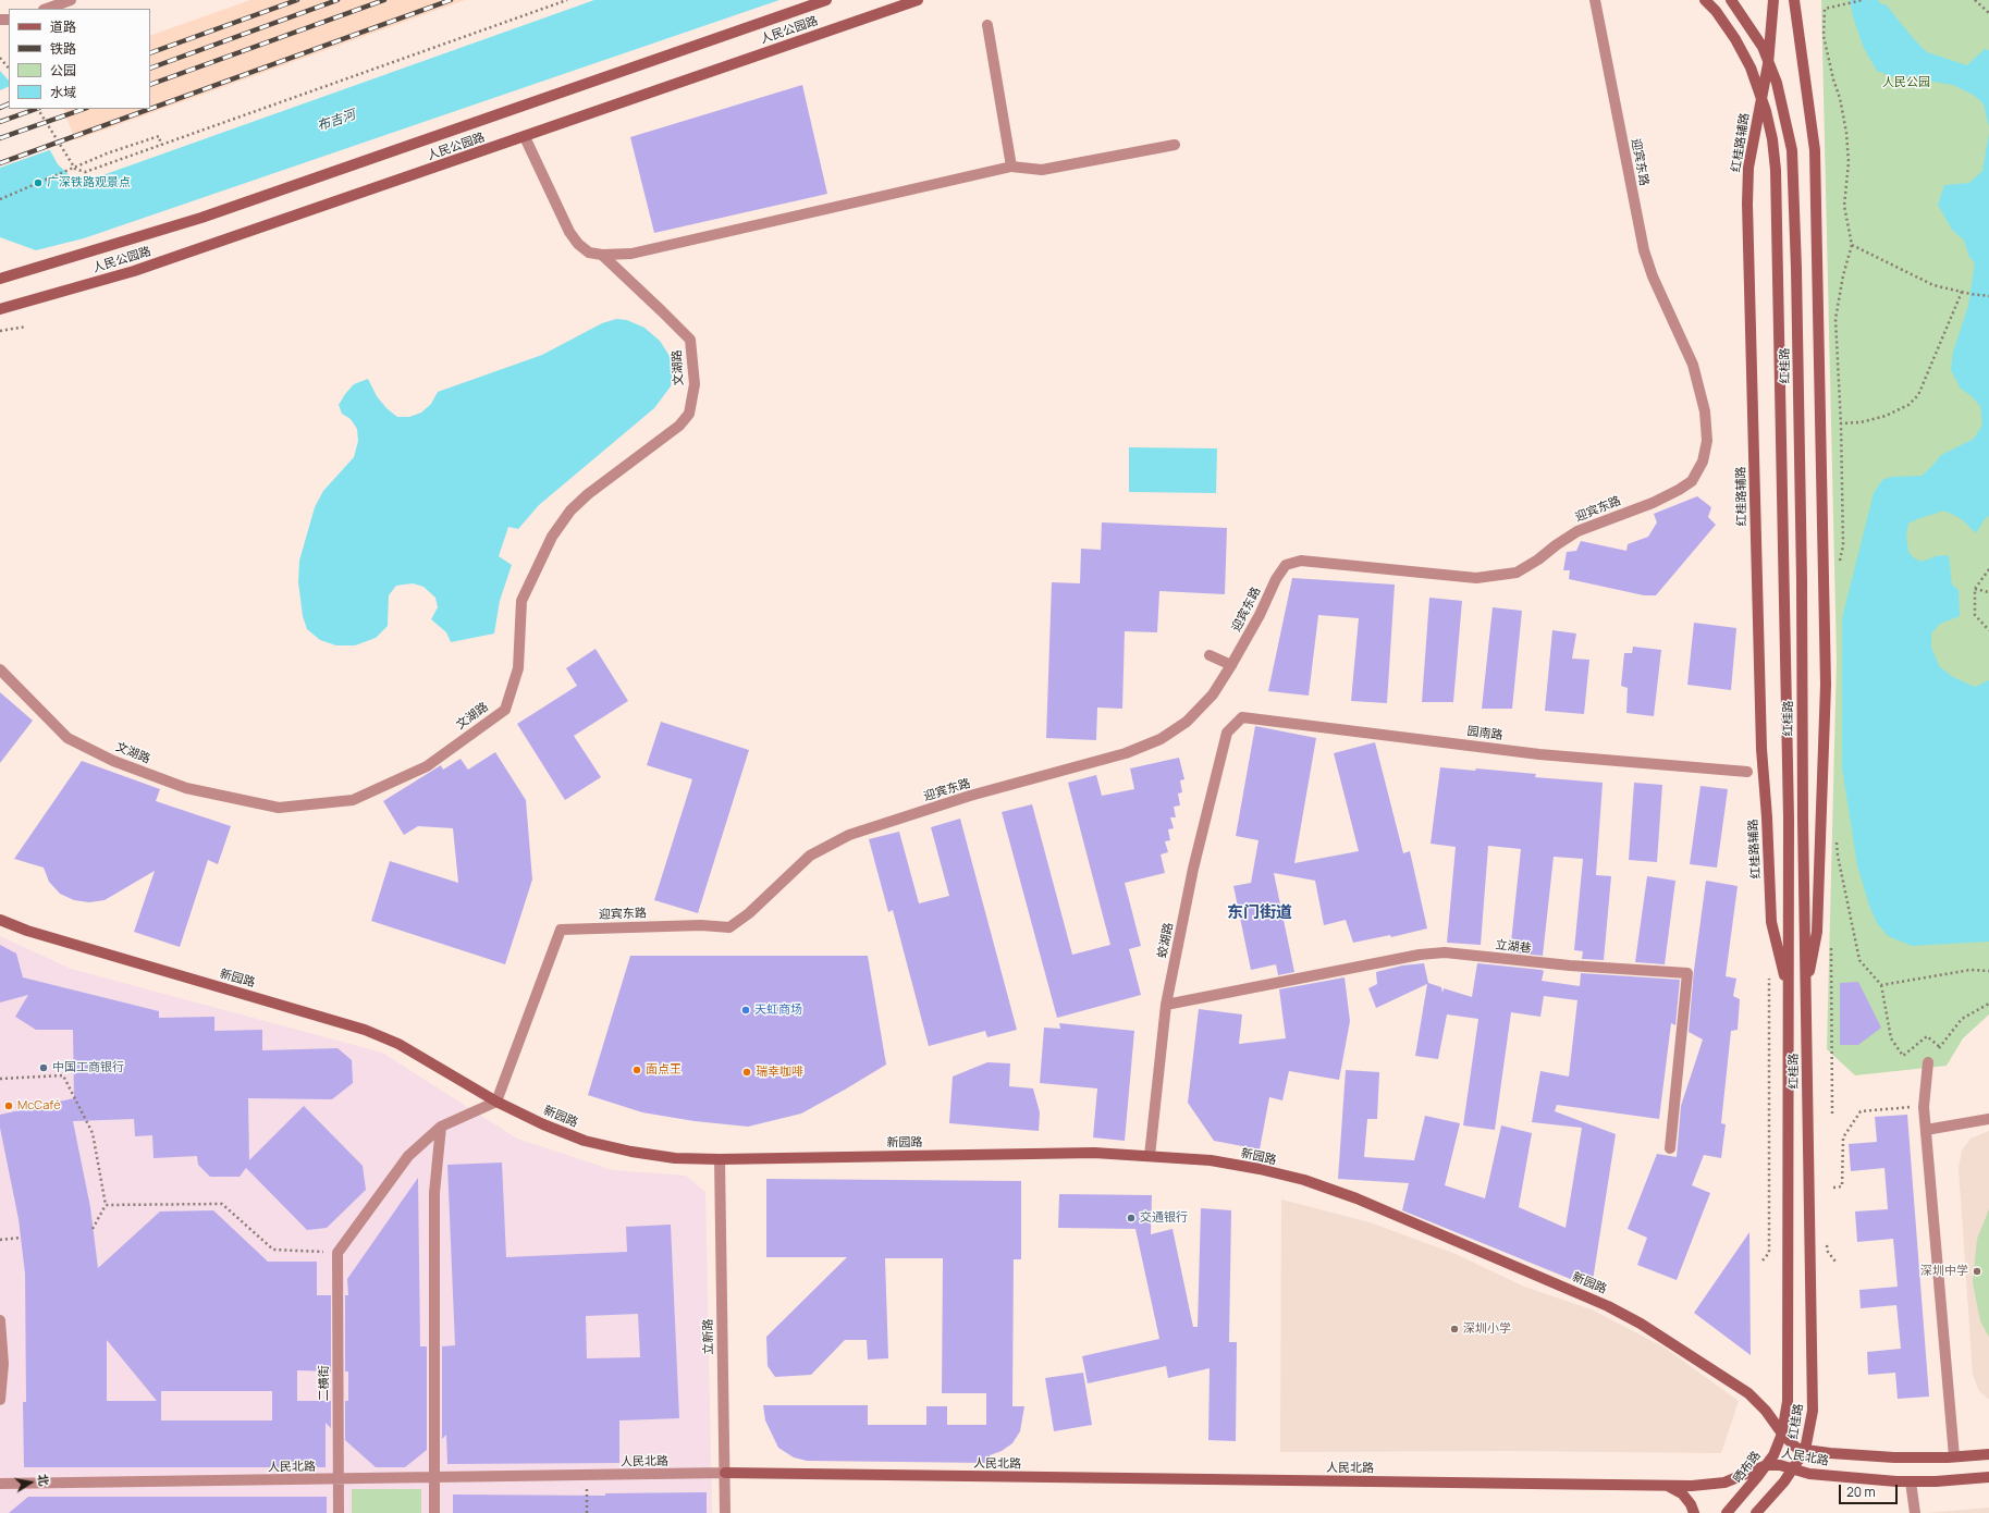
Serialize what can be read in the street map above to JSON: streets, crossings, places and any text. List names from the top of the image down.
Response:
{
  "streets": {
    "main road": [
      "人民公园路",
      "红桂路辅路",
      "红桂路",
      "新园路",
      "人民北路",
      "晒布路"
    ],
    "street": [
      "迎宾东路",
      "文湖路",
      "园南路",
      "蛟湖路",
      "立湖巷",
      "立新路",
      "二横街"
    ]
  },
  "crossings": [
    ["红桂路辅路", "红桂路"],
    ["迎宾东路", "新园路"],
    ["红桂路", "新园路"],
    ["红桂路", "人民北路"],
    ["红桂路", "晒布路"],
    ["园南路", "蛟湖路"],
    ["蛟湖路", "立湖巷"],
    ["蛟湖路", "新园路"],
    ["新园路", "立新路"],
    ["新园路", "人民北路"],
    ["新园路", "晒布路"],
    ["立新路", "人民北路"],
    ["二横街", "人民北路"],
    ["人民北路", "晒布路"]
  ],
  "districts": ["东门街道"],
  "water": ["布吉河"],
  "parks": ["人民公园"],
  "places": [
    "广深铁路观景点",
    "天虹商场",
    "中国工商银行",
    "面点王",
    "瑞幸咖啡",
    "McCafé",
    "交通银行",
    "深圳中学",
    "深圳小学"
  ],
  "legend": [
    "道路",
    "铁路",
    "公园",
    "水域"
  ],
  "scale_bar": "20 m",
  "north": "right"
}
